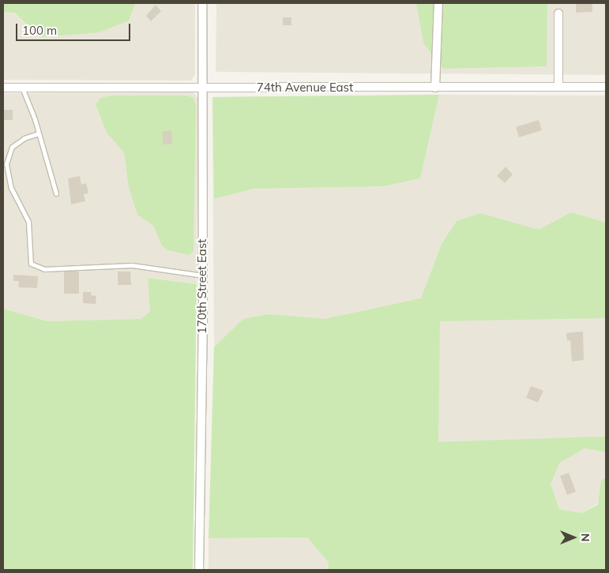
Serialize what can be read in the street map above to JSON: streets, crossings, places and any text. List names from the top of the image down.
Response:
{
  "streets": {
    "street": ["74th Avenue East", "170th Street East"]
  },
  "crossings": [
    ["74th Avenue East", "170th Street East"]
  ],
  "scale_bar": "100 m",
  "north": "right"
}
